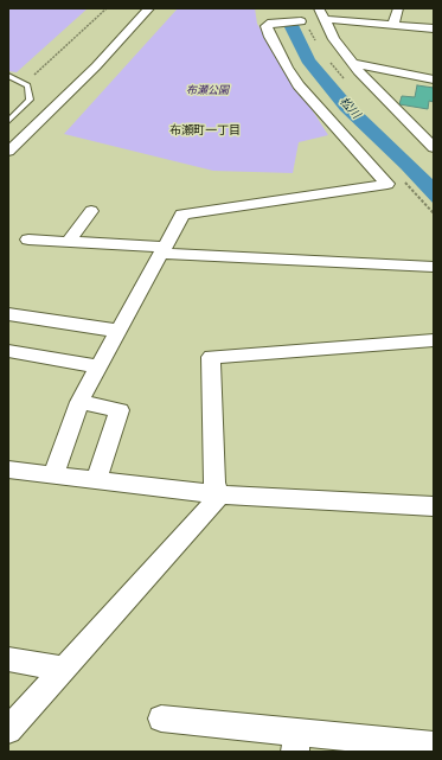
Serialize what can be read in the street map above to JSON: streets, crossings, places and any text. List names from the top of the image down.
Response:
{
  "districts": ["布瀬町一丁目"],
  "water": ["松川"],
  "parks": ["布瀬公園"]
}
